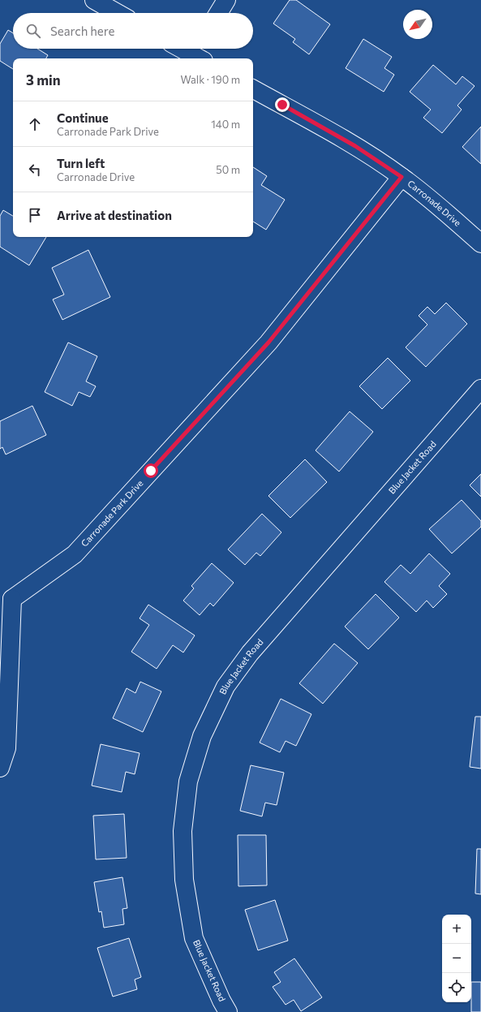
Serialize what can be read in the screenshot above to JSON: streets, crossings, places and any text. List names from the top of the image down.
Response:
{
  "streets": {
    "street": ["Carronade Drive", "Blue Jacket Road", "Carronade Park Drive"]
  },
  "crossings": [
    ["Carronade Drive", "Carronade Park Drive"]
  ],
  "north": "bottom left",
  "page": {
    "search": "Search here",
    "heading": ["3 min", "Walk · 190 m"],
    "list": [
      ["Continue", "Carronade Park Drive", "140 m"],
      ["Turn left", "Carronade Drive", "50 m"],
      "Arrive at destination"
    ],
    "map_buttons": ["+", "−"]
  }
}
